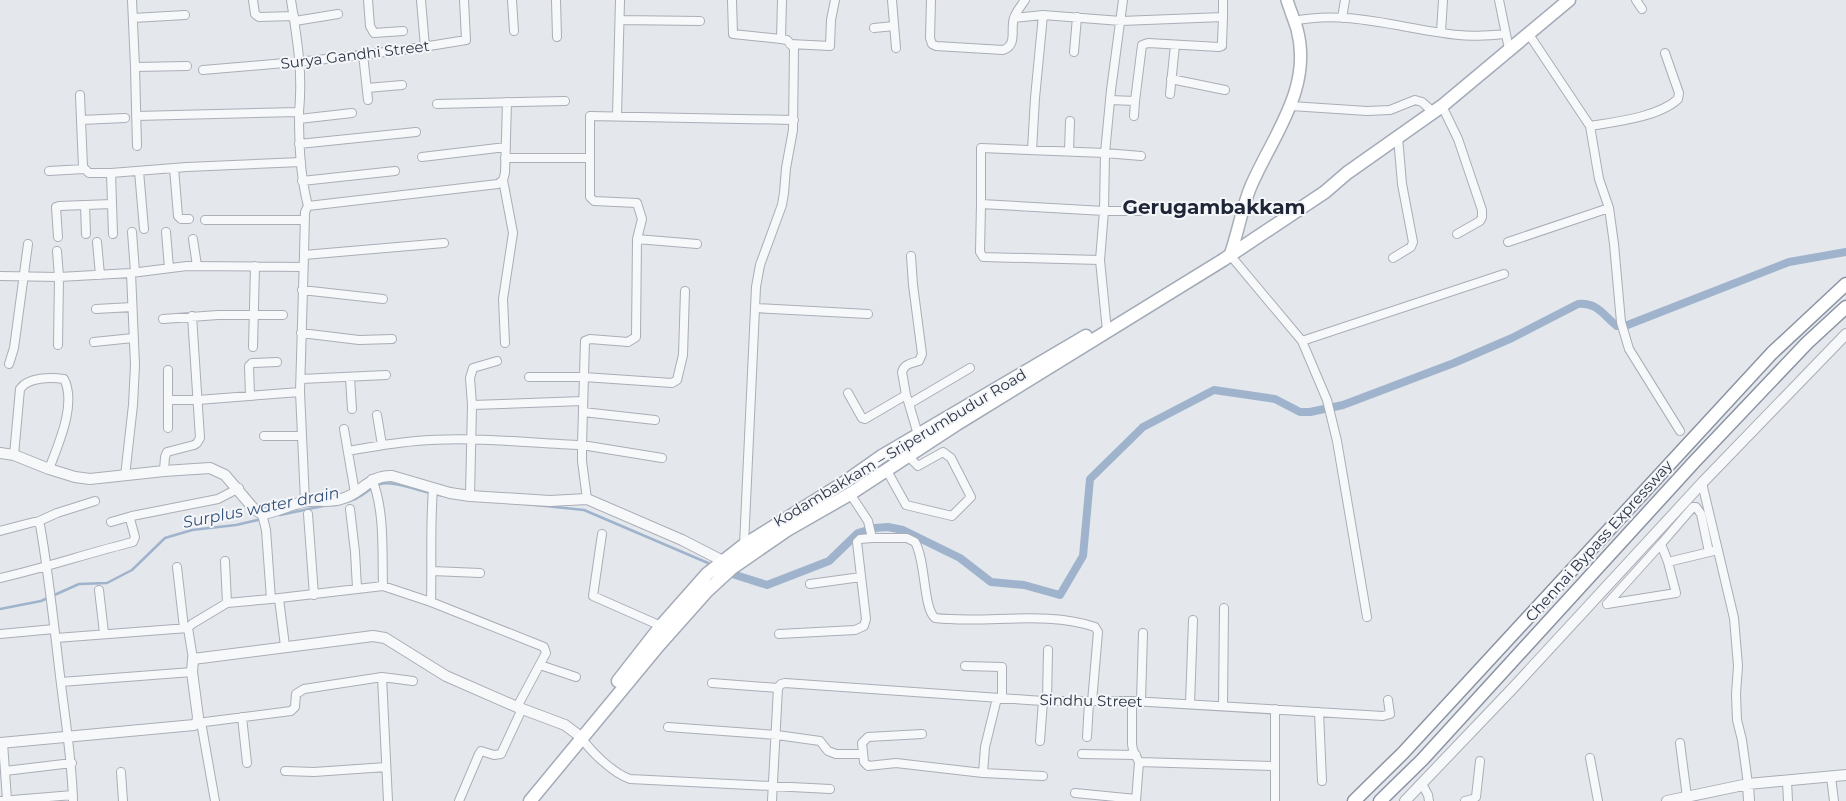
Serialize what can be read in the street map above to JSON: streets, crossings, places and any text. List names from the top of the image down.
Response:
{
  "streets": {
    "main road": ["Kodambakkam – Sriperumbudur Road", "Chennai Bypass Expressway"],
    "street": ["Surya Gandhi Street", "Sindhu Street"]
  },
  "districts": ["Gerugambakkam"],
  "water": ["Surplus water drain"]
}
